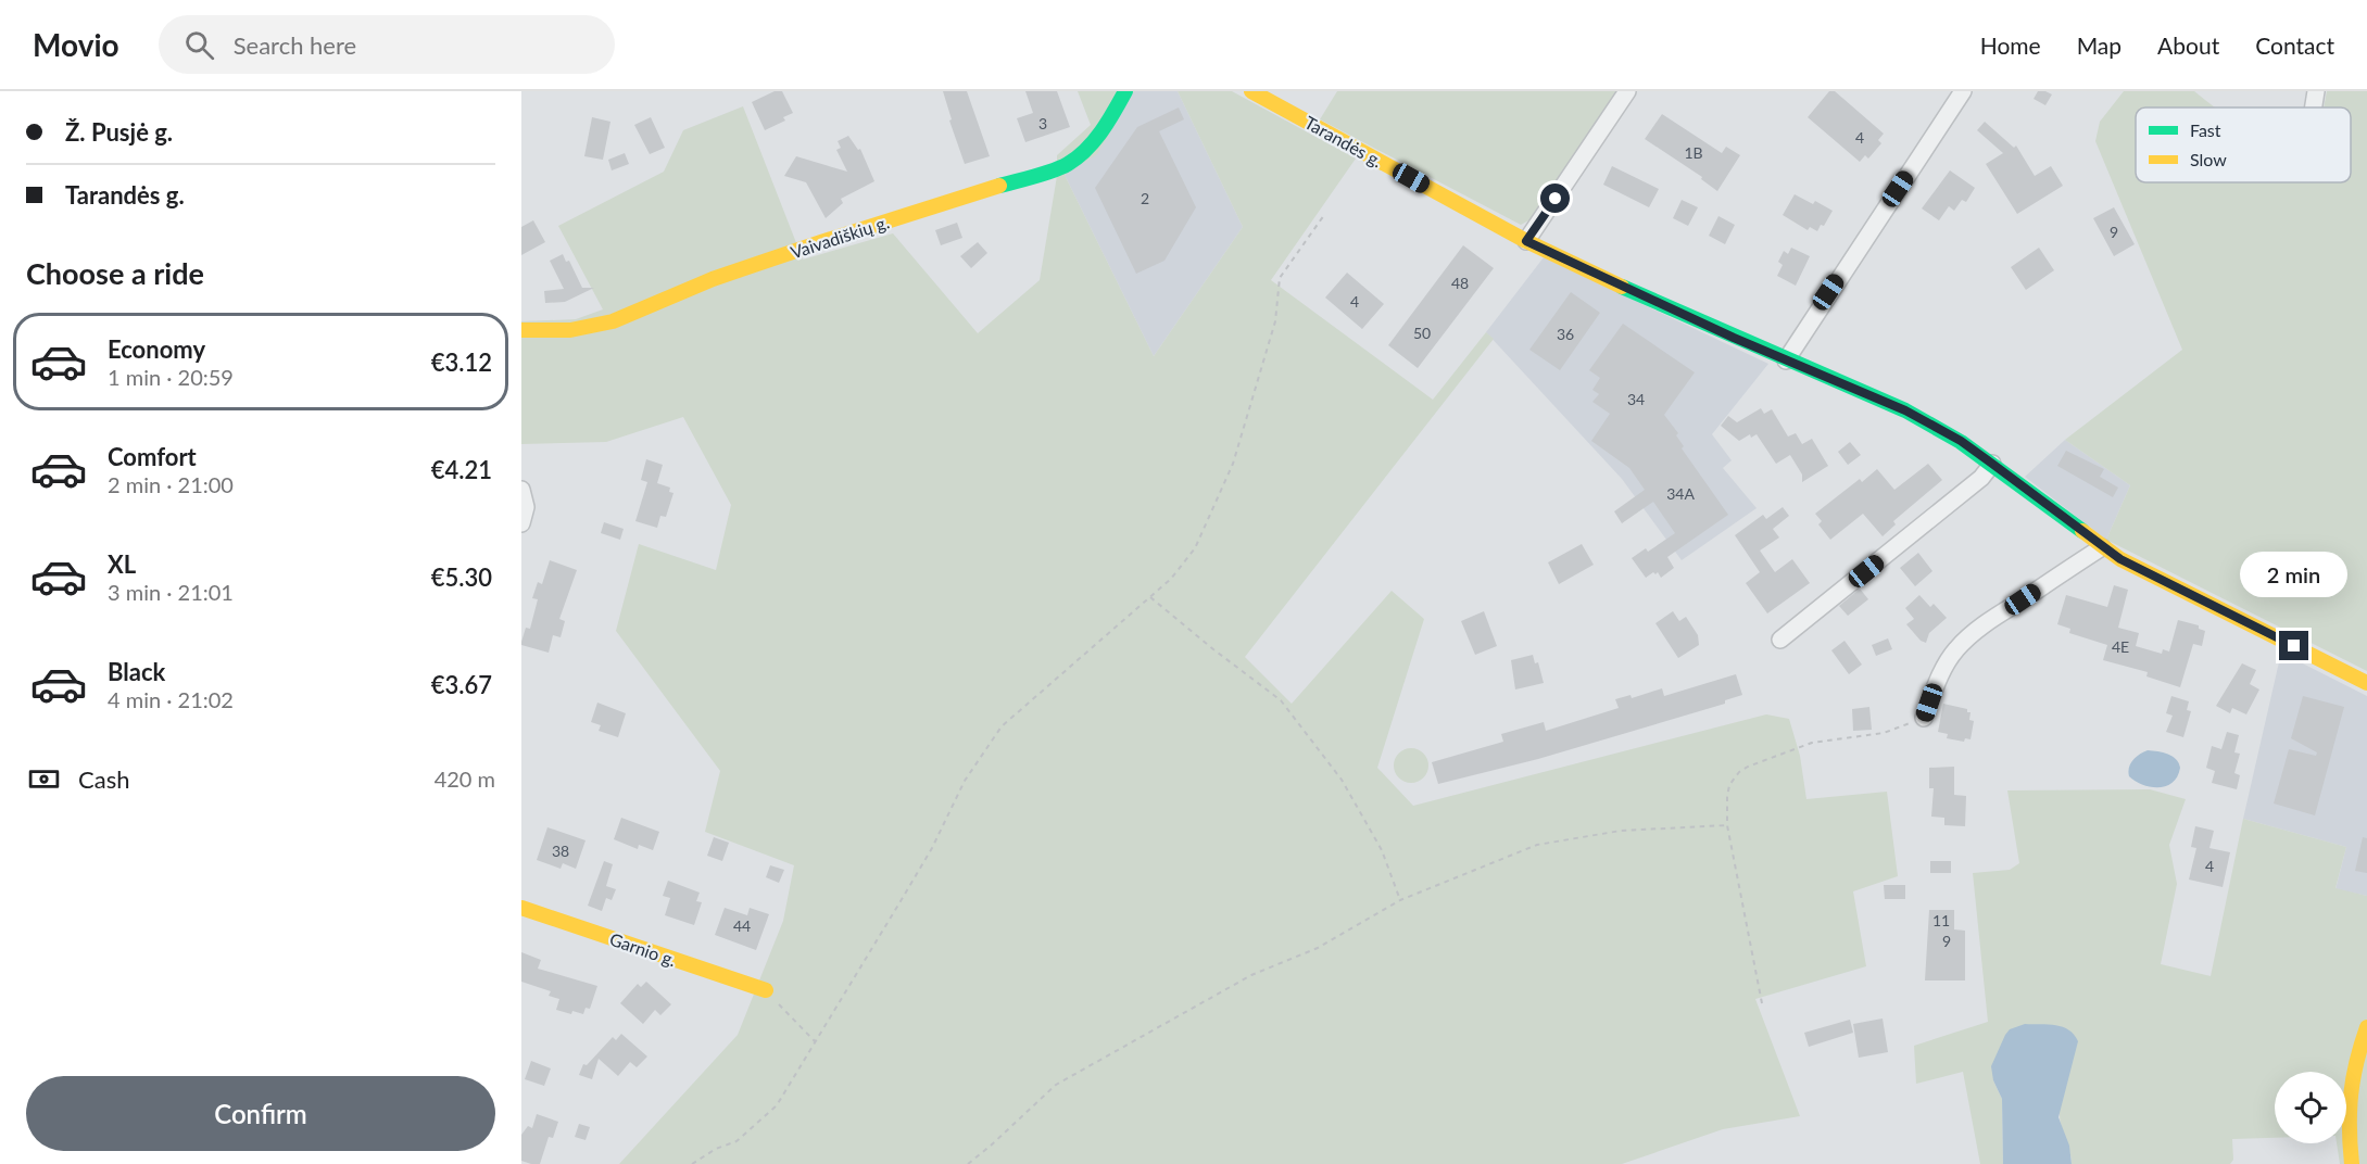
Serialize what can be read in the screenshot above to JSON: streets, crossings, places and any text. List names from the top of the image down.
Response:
{
  "streets": {
    "street": ["Tarandės g.", "Vaivadiškių g.", "Garnio g."]
  },
  "house_numbers": [
    "3",
    "4",
    "1B",
    "2",
    "9",
    "48",
    "4",
    "50",
    "36",
    "34",
    "34A",
    "4E",
    "38",
    "4",
    "11",
    "44",
    "9"
  ],
  "legend": ["Fast", "Slow"],
  "page": {
    "header": "Movio",
    "search": "Search here",
    "nav": [
      "Home",
      "Map",
      "About",
      "Contact"
    ],
    "banner": ["Ž. Pusjė g.", "Tarandės g."],
    "heading": "Choose a ride",
    "list": [
      {
        "name": "Economy",
        "note": "1 min · 20:59",
        "value": "€3.12"
      },
      {
        "name": "Comfort",
        "note": "2 min · 21:00",
        "value": "€4.21"
      },
      {
        "name": "XL",
        "note": "3 min · 21:01",
        "value": "€5.30"
      },
      {
        "name": "Black",
        "note": "4 min · 21:02",
        "value": "€3.67"
      }
    ],
    "bubble": "2 min",
    "pay": ["Cash", "420 m"],
    "buttons": "Confirm"
  }
}
